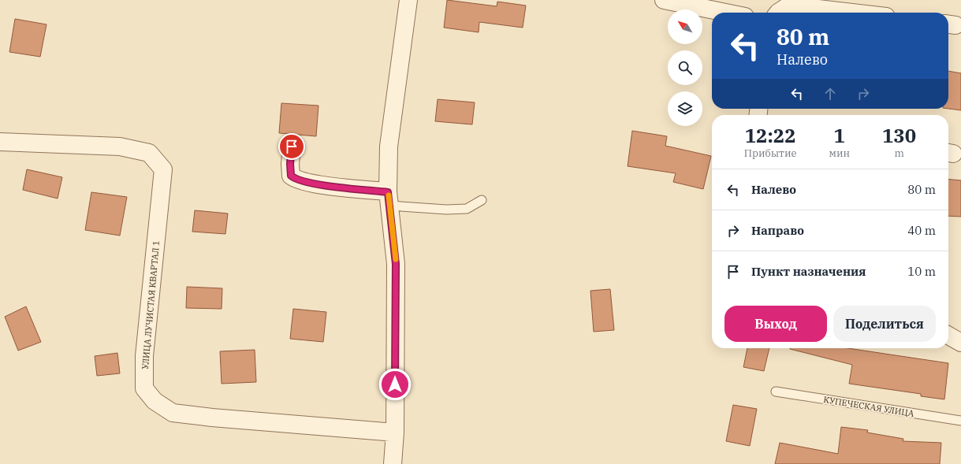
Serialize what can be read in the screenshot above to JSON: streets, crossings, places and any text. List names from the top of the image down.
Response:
{
  "streets": {
    "street": ["УЛИЦА ЛУЧИСТАЯ КВАРТАЛ 1"],
    "lane": ["КУПЕЧЕСКАЯ УЛИЦА"]
  },
  "north": "top left",
  "page": {
    "turn": ["80 m", "Налево"],
    "eta": [
      "12:22",
      "Прибытие",
      "1",
      "мин",
      "130",
      "m"
    ],
    "list": [
      {
        "name": "Налево",
        "value": "80 m"
      },
      {
        "name": "Направо",
        "value": "40 m"
      },
      {
        "name": "Пункт назначения",
        "value": "10 m"
      }
    ],
    "buttons": ["Выход", "Поделиться"]
  }
}
